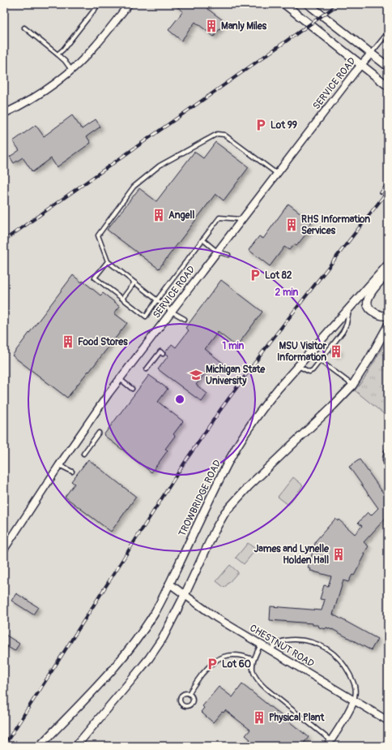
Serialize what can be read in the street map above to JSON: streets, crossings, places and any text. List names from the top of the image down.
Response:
{
  "streets": {
    "street": ["SERVICE ROAD", "TROWBRIDGE ROAD", "CHESTNUT ROAD"]
  },
  "crossings": [
    ["TROWBRIDGE ROAD", "CHESTNUT ROAD"]
  ],
  "places": {
    "building": [
      "Manly Miles",
      "Angell",
      "RHS Information Services",
      "Food Stores",
      "MSU Visitor Information",
      "James and Lynelle Holden Hall",
      "Physical Plant"
    ],
    "parking": ["Lot 99", "Lot 82", "Lot 60"],
    "school or university": ["Michigan State University"]
  },
  "rings": ["2 min", "1 min"]
}
